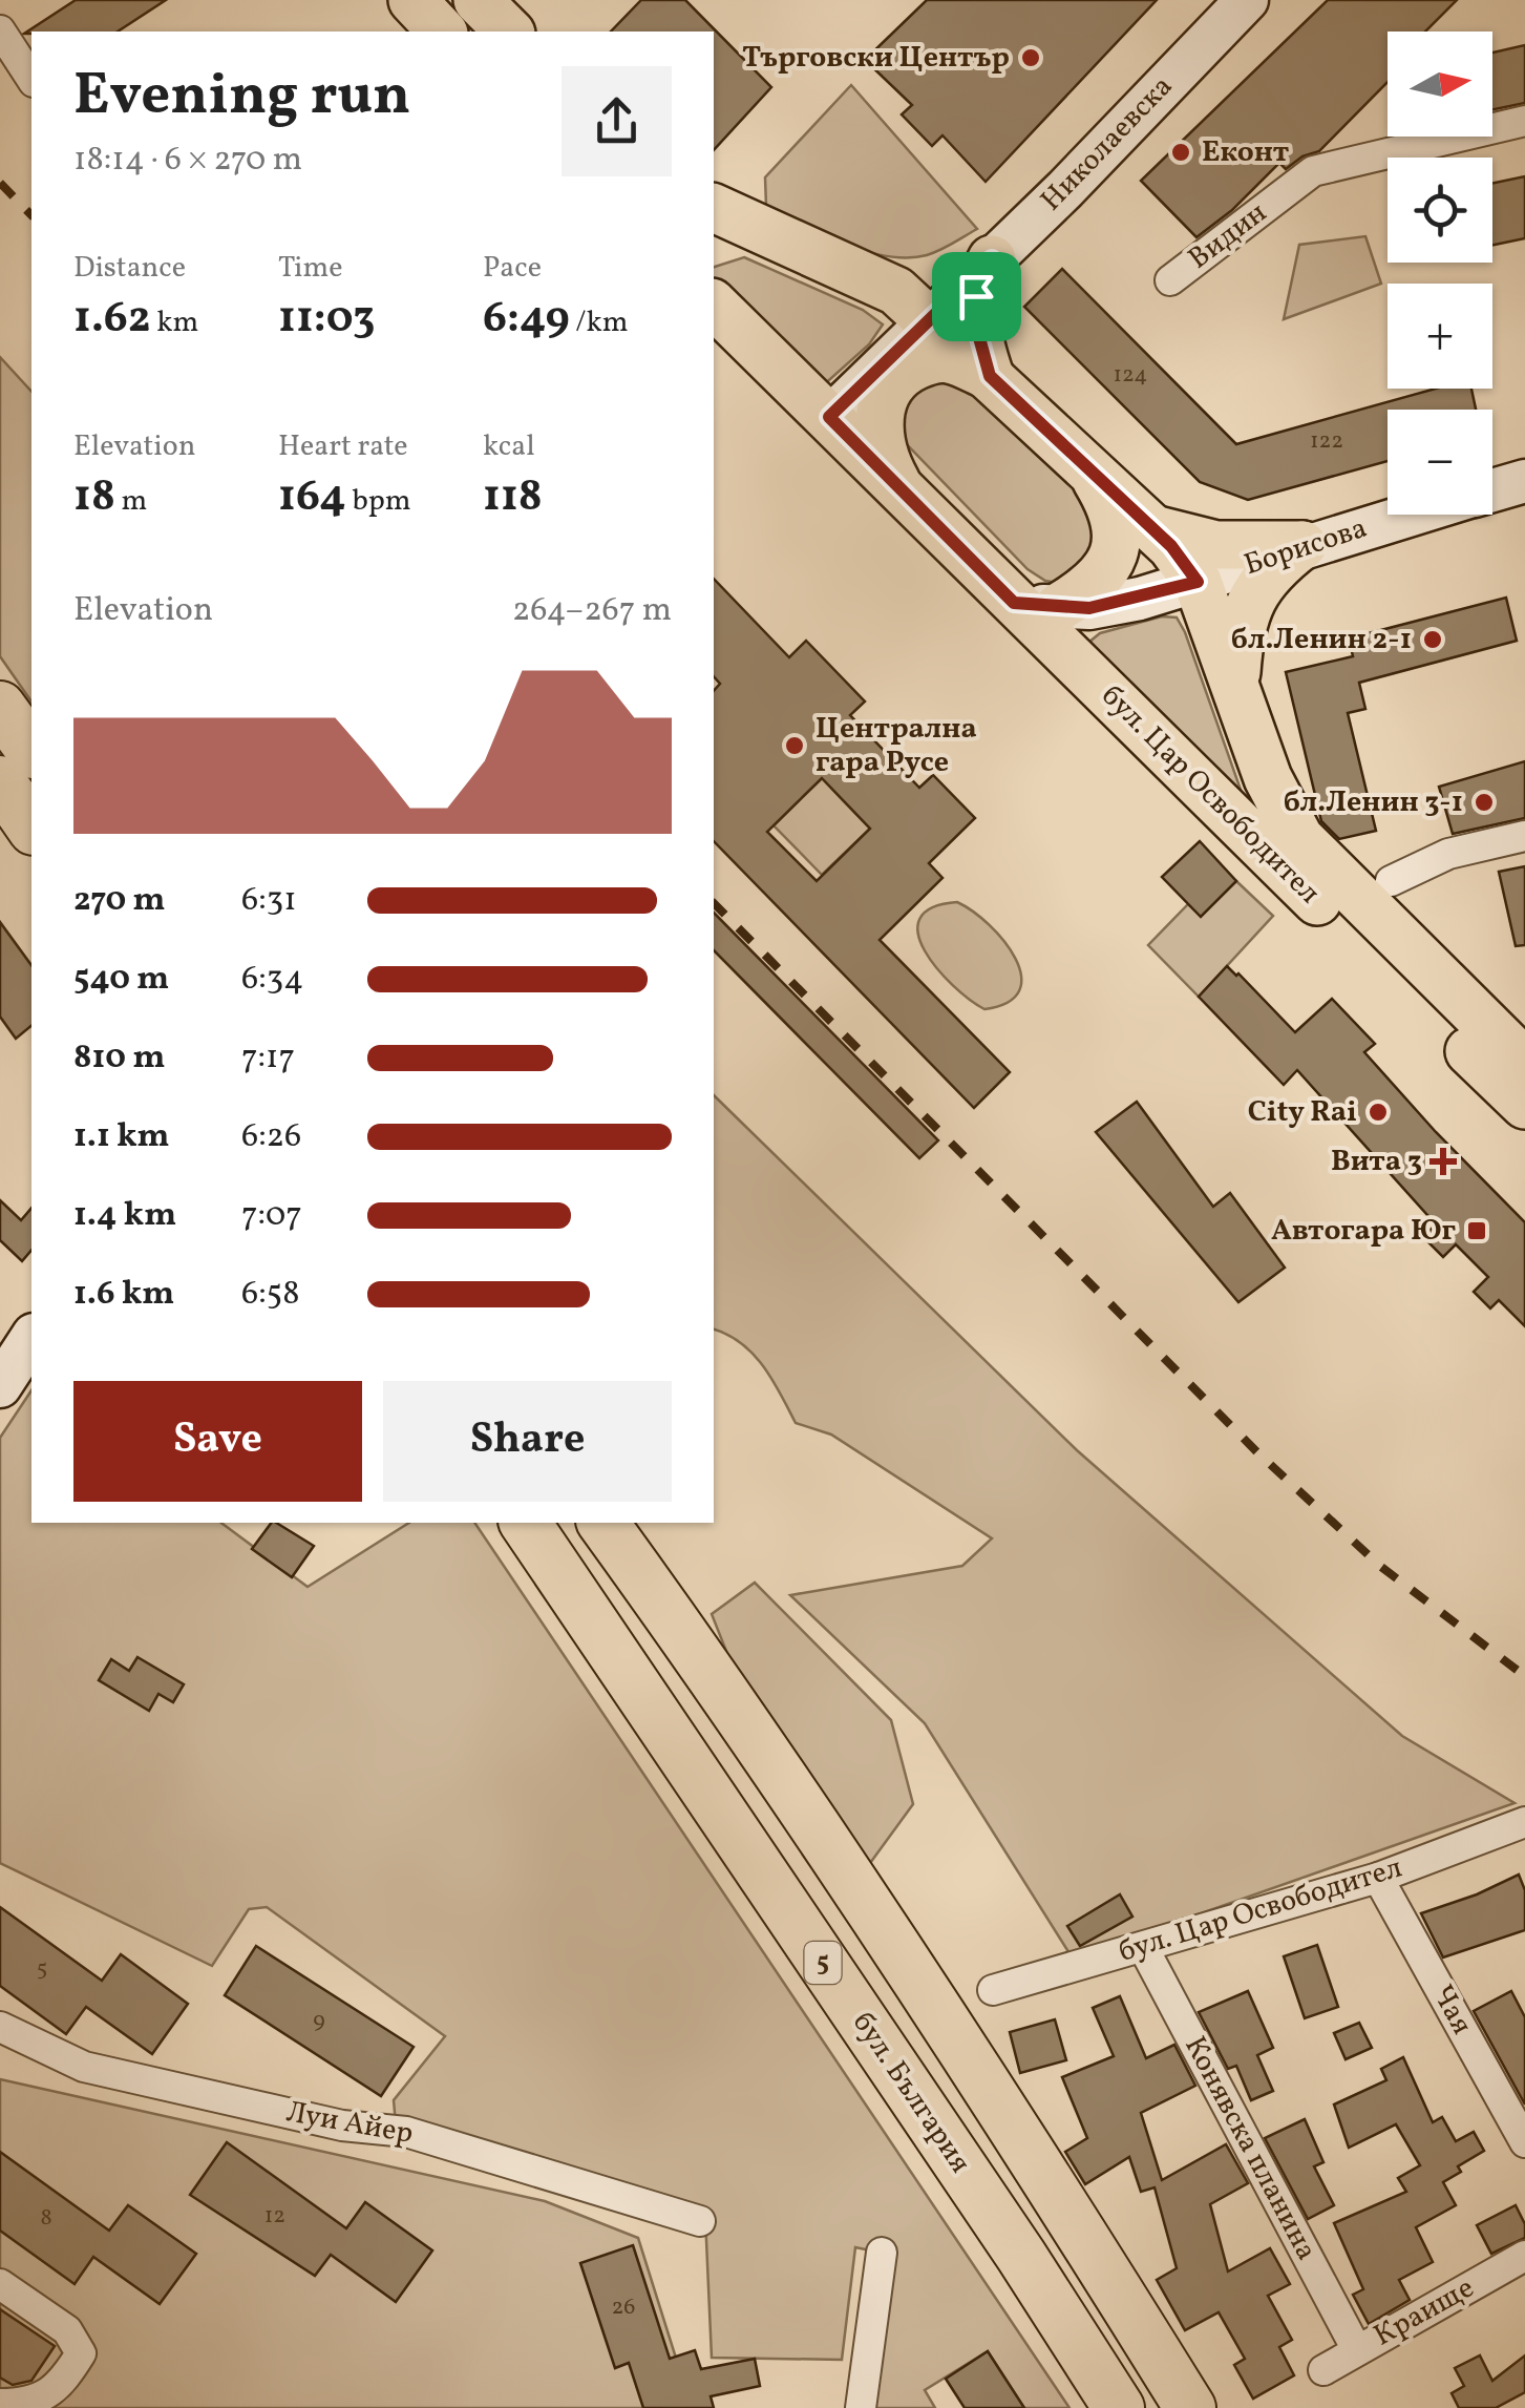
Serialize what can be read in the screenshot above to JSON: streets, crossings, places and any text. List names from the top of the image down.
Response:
{
  "streets": {
    "highway": ["5", "бул. България"],
    "main road": ["Николаевска", "Борисова", "бул. Цар Освободител"],
    "street": [
      "Видин",
      "Чая",
      "Луи Айер",
      "Конявска планина",
      "Краище"
    ]
  },
  "crossings": [
    ["Николаевска", "бул. Цар Освободител"],
    ["Борисова", "бул. Цар Освободител"],
    ["бул. Цар Освободител", "Чая"],
    ["бул. Цар Освободител", "Конявска планина"],
    ["Конявска планина", "Краище"]
  ],
  "places": {
    "other": [
      "Търговски Център",
      "Еконт",
      "бл.Ленин 2-1",
      "Централна гара Русе",
      "бл.Ленин 3-1",
      "City Rai"
    ],
    "health": ["Вита 3"],
    "transit": ["Автогара Юг"]
  },
  "house_numbers": [
    "124",
    "122",
    "5",
    "9",
    "12",
    "8",
    "26"
  ],
  "north": "right",
  "page": {
    "map_buttons": ["+", "−"],
    "heading": ["Evening run", "18:14 · 6 × 270 m"],
    "stats": [
      ["Distance", "1.62 km"],
      ["Time", "11:03"],
      ["Pace", "6:49 /km"],
      ["Elevation", "18 m"],
      ["Heart rate", "164 bpm"],
      ["kcal", "118"]
    ],
    "chart": ["Elevation", "264–267 m"],
    "list": [
      {
        "name": "270 m",
        "note": "6:31"
      },
      {
        "name": "540 m",
        "note": "6:34"
      },
      {
        "name": "810 m",
        "note": "7:17"
      },
      {
        "name": "1.1 km",
        "note": "6:26"
      },
      {
        "name": "1.4 km",
        "note": "7:07"
      },
      {
        "name": "1.6 km",
        "note": "6:58"
      }
    ],
    "buttons": ["Save", "Share"]
  }
}
